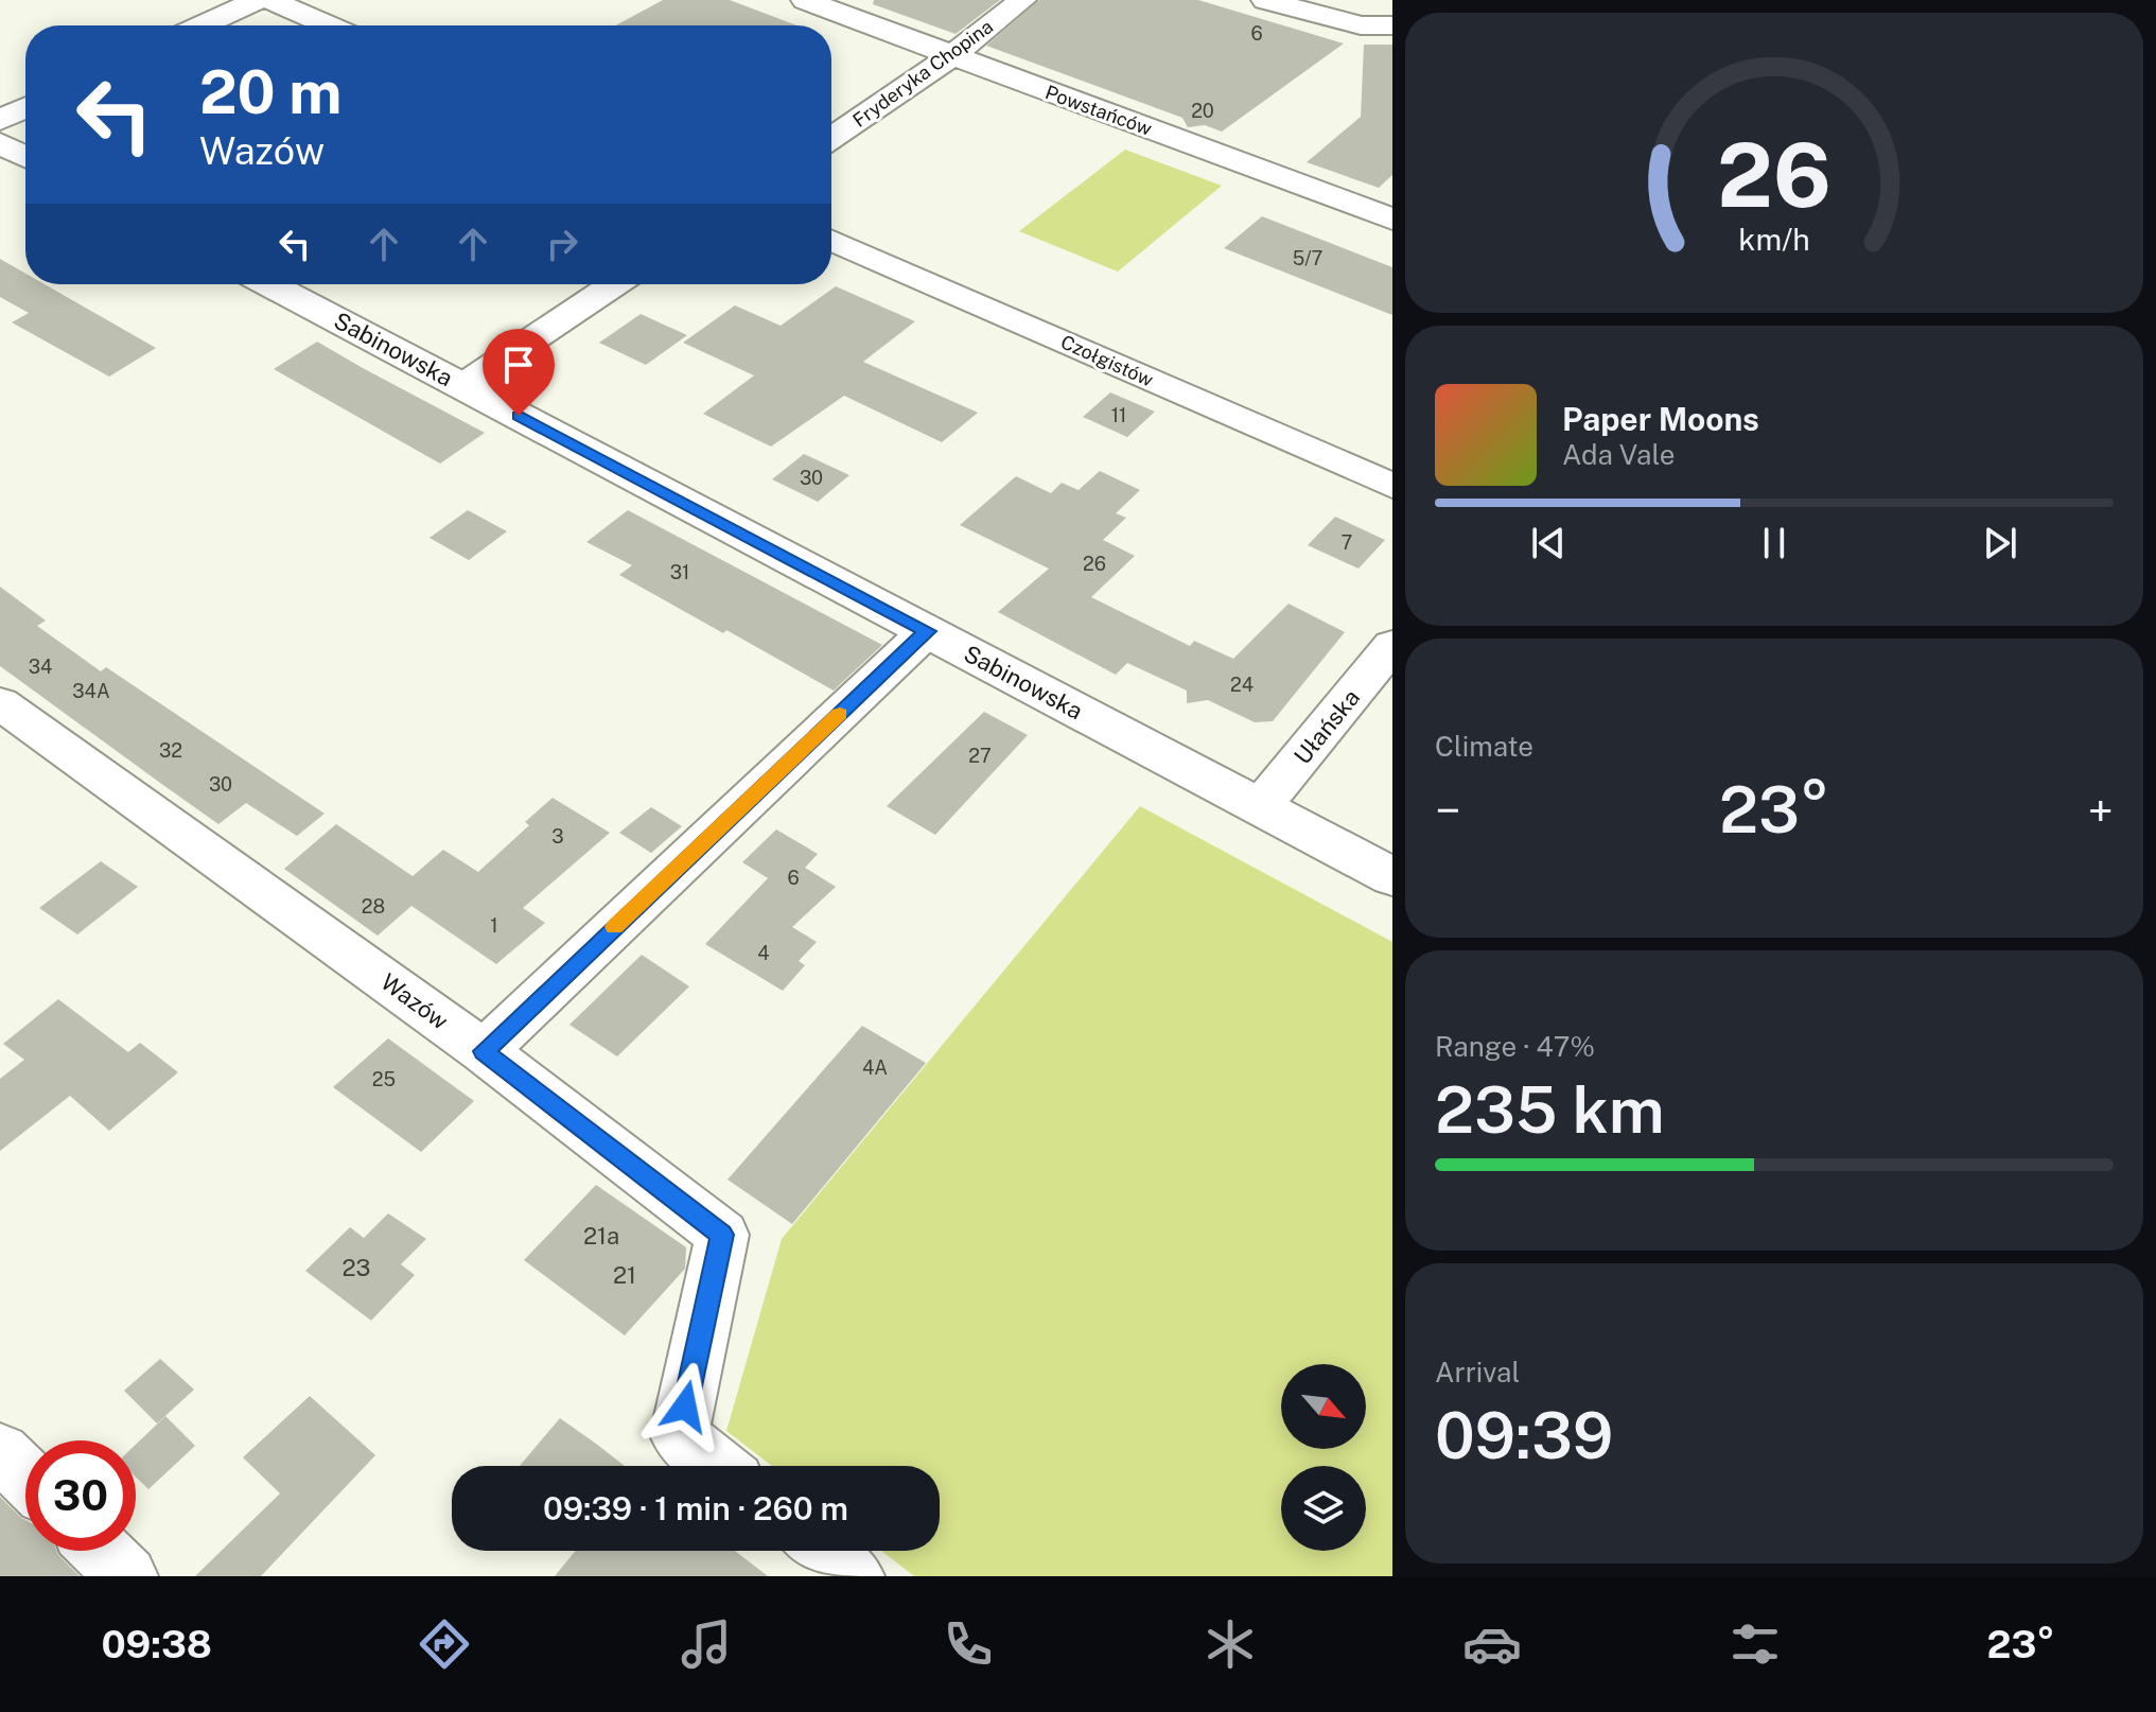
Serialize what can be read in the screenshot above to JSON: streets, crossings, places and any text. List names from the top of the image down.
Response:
{
  "streets": {
    "street": [
      "Fryderyka Chopina",
      "Powstańców",
      "Sabinowska",
      "Czołgistów",
      "Ułańska",
      "Wazów"
    ]
  },
  "crossings": [
    ["Fryderyka Chopina", "Powstańców"],
    ["Sabinowska", "Ułańska"]
  ],
  "house_numbers": [
    "6",
    "20",
    "5/7",
    "11",
    "30",
    "7",
    "26",
    "31",
    "34",
    "24",
    "34A",
    "32",
    "27",
    "30",
    "3",
    "6",
    "28",
    "1",
    "4",
    "4A",
    "25",
    "21a",
    "23",
    "21"
  ],
  "north": "bottom right",
  "page": {
    "turn": ["20 m", "Wazów"],
    "song": ["Paper Moons", "Ada Vale"],
    "tile": [
      "Climate",
      ["Range · 47%", "235 km"],
      ["Arrival", "09:39"]
    ],
    "heat": ["−", "23°", "+"],
    "limit": "30",
    "trip": "09:39 · 1 min · 260 m",
    "tabs": ["09:38", "23°"],
    "gauge": ["26", "km/h"]
  }
}
